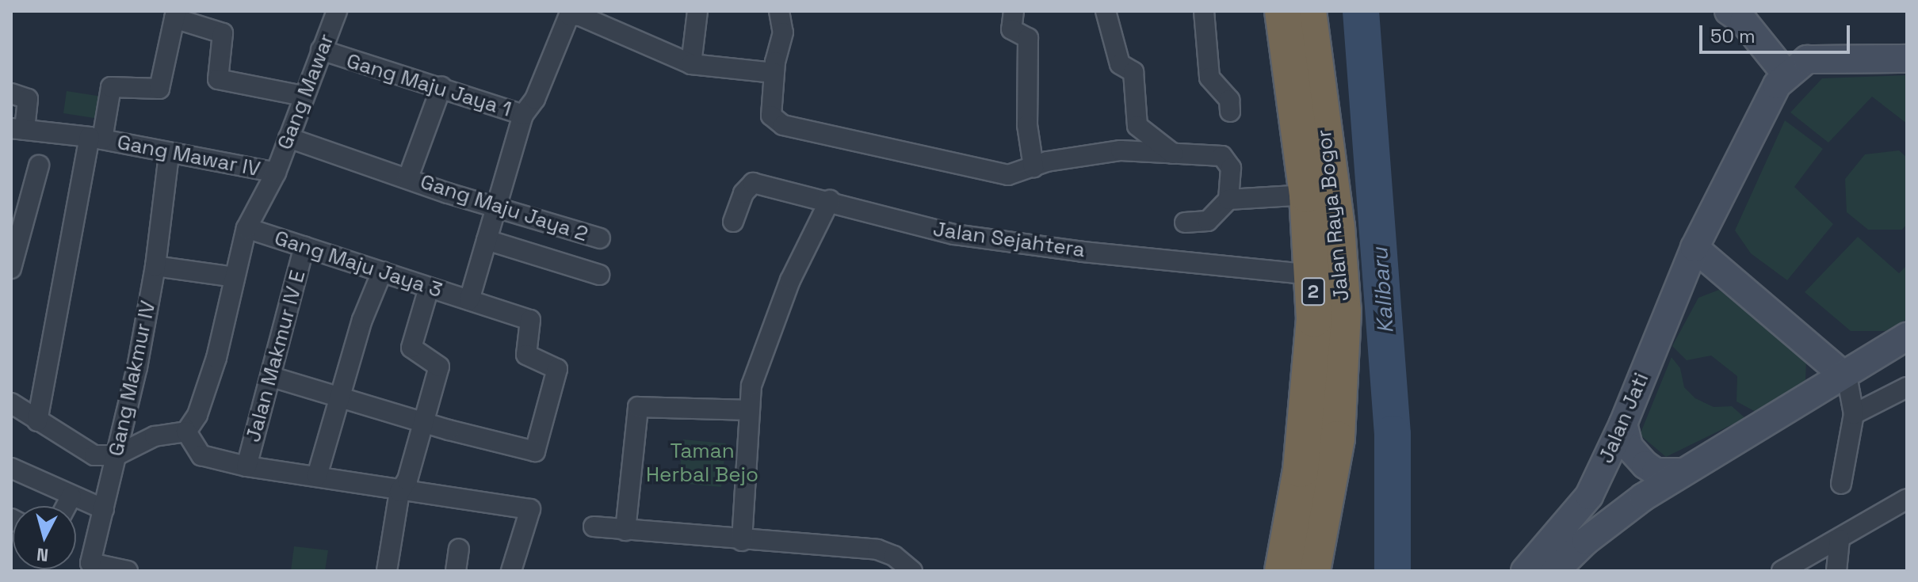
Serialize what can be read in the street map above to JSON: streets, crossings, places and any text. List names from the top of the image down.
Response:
{
  "streets": {
    "highway": ["Jalan Raya Bogor", "2"],
    "main road": ["Jalan Jati"],
    "street": [
      "Gang Maju Jaya 1",
      "Gang Mawar",
      "Gang Mawar IV",
      "Gang Maju Jaya 2",
      "Jalan Sejahtera",
      "Gang Maju Jaya 3",
      "Jalan Makmur IV E",
      "Gang Makmur IV"
    ]
  },
  "crossings": [
    ["Gang Maju Jaya 1", "Gang Mawar"],
    ["Gang Maju Jaya 1", "Gang Maju Jaya 2"],
    ["Gang Mawar", "Gang Mawar IV"],
    ["Gang Mawar", "Gang Maju Jaya 2"],
    ["Gang Mawar", "Gang Maju Jaya 3"],
    ["Gang Mawar IV", "Gang Maju Jaya 3"],
    ["Gang Mawar IV", "Gang Makmur IV"],
    ["Jalan Raya Bogor", "Jalan Sejahtera"],
    ["Gang Maju Jaya 3", "Jalan Makmur IV E"]
  ],
  "water": ["Kalibaru"],
  "parks": ["Taman Herbal Bejo"],
  "scale_bar": "50 m",
  "north": "bottom"
}
